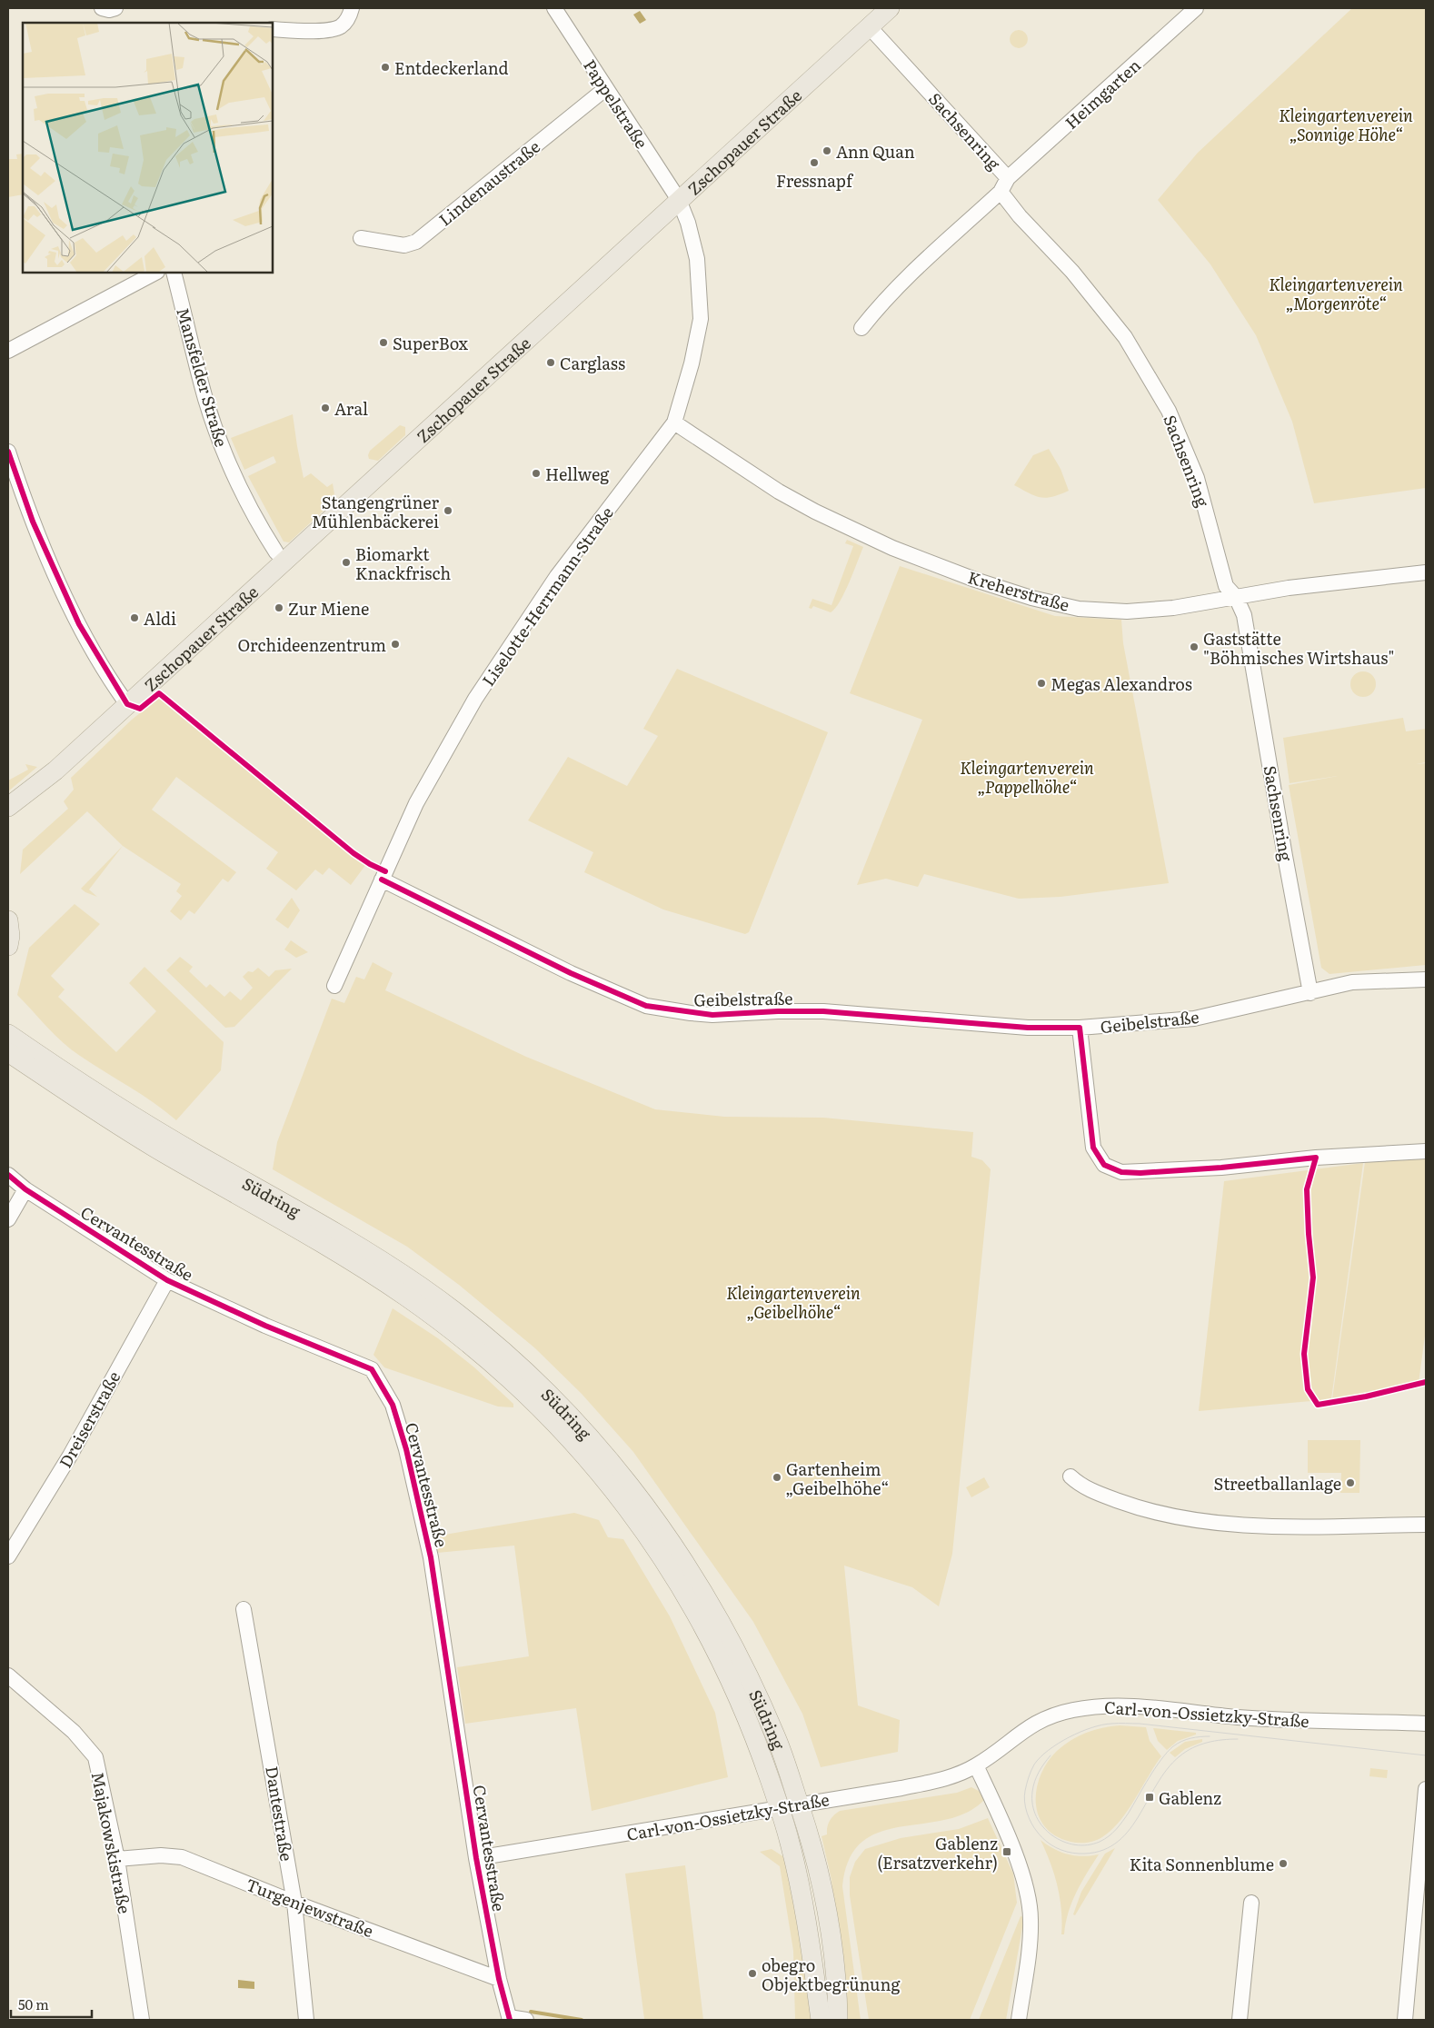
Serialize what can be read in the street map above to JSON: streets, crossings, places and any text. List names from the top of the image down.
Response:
{
  "streets": {
    "main road": ["Zschopauer Straße", "Südring"],
    "street": [
      "Heimgarten",
      "Pappelstraße",
      "Sachsenring",
      "Lindenaustraße",
      "Mansfelder Straße",
      "Kreherstraße",
      "Liselotte-Herrmann-Straße",
      "Geibelstraße",
      "Cervantesstraße",
      "Dreiserstraße",
      "Carl-von-Ossietzky-Straße",
      "Dantestraße",
      "Majakowskistraße",
      "Turgenjewstraße"
    ]
  },
  "crossings": [
    ["Heimgarten", "Sachsenring"],
    ["Pappelstraße", "Zschopauer Straße"],
    ["Pappelstraße", "Lindenaustraße"],
    ["Pappelstraße", "Liselotte-Herrmann-Straße"],
    ["Sachsenring", "Zschopauer Straße"],
    ["Sachsenring", "Kreherstraße"],
    ["Sachsenring", "Geibelstraße"],
    ["Zschopauer Straße", "Liselotte-Herrmann-Straße"],
    ["Kreherstraße", "Liselotte-Herrmann-Straße"],
    ["Liselotte-Herrmann-Straße", "Geibelstraße"],
    ["Südring", "Carl-von-Ossietzky-Straße"],
    ["Cervantesstraße", "Dreiserstraße"],
    ["Cervantesstraße", "Carl-von-Ossietzky-Straße"],
    ["Cervantesstraße", "Turgenjewstraße"],
    ["Dantestraße", "Turgenjewstraße"],
    ["Majakowskistraße", "Turgenjewstraße"]
  ],
  "parks": [
    "Kleingartenverein „Sonnige Höhe“",
    "Kleingartenverein „Morgenröte“",
    "Kleingartenverein „Pappelhöhe“",
    "Kleingartenverein „Geibelhöhe“"
  ],
  "places": {
    "other": [
      "Entdeckerland",
      "Ann Quan",
      "Fressnapf",
      "SuperBox",
      "Carglass",
      "Aral",
      "Hellweg",
      "Stangengrüner Mühlenbäckerei",
      "Biomarkt Knackfrisch",
      "Zur Miene",
      "Aldi",
      "Orchideenzentrum",
      "Gaststätte \"Böhmisches Wirtshaus\"",
      "Megas Alexandros",
      "Gartenheim „Geibelhöhe“",
      "Streetballanlage",
      "Kita Sonnenblume",
      "obegro Objektbegrünung"
    ],
    "transit": ["Gablenz", "Gablenz (Ersatzverkehr)"]
  },
  "scale_bar": "50 m"
}
